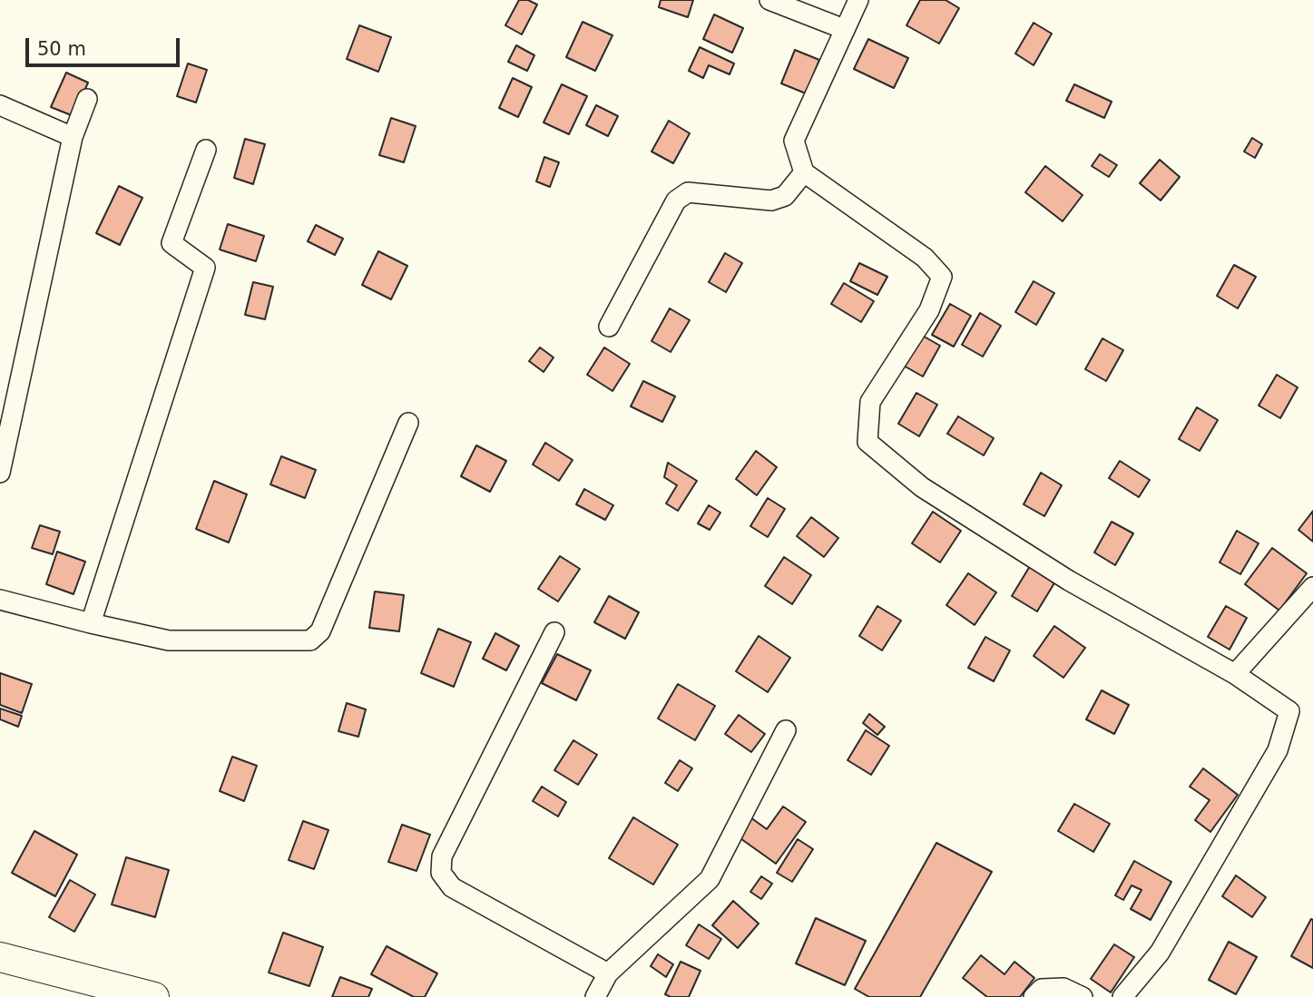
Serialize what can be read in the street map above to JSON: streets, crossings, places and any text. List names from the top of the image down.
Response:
{
  "scale_bar": "50 m"
}
